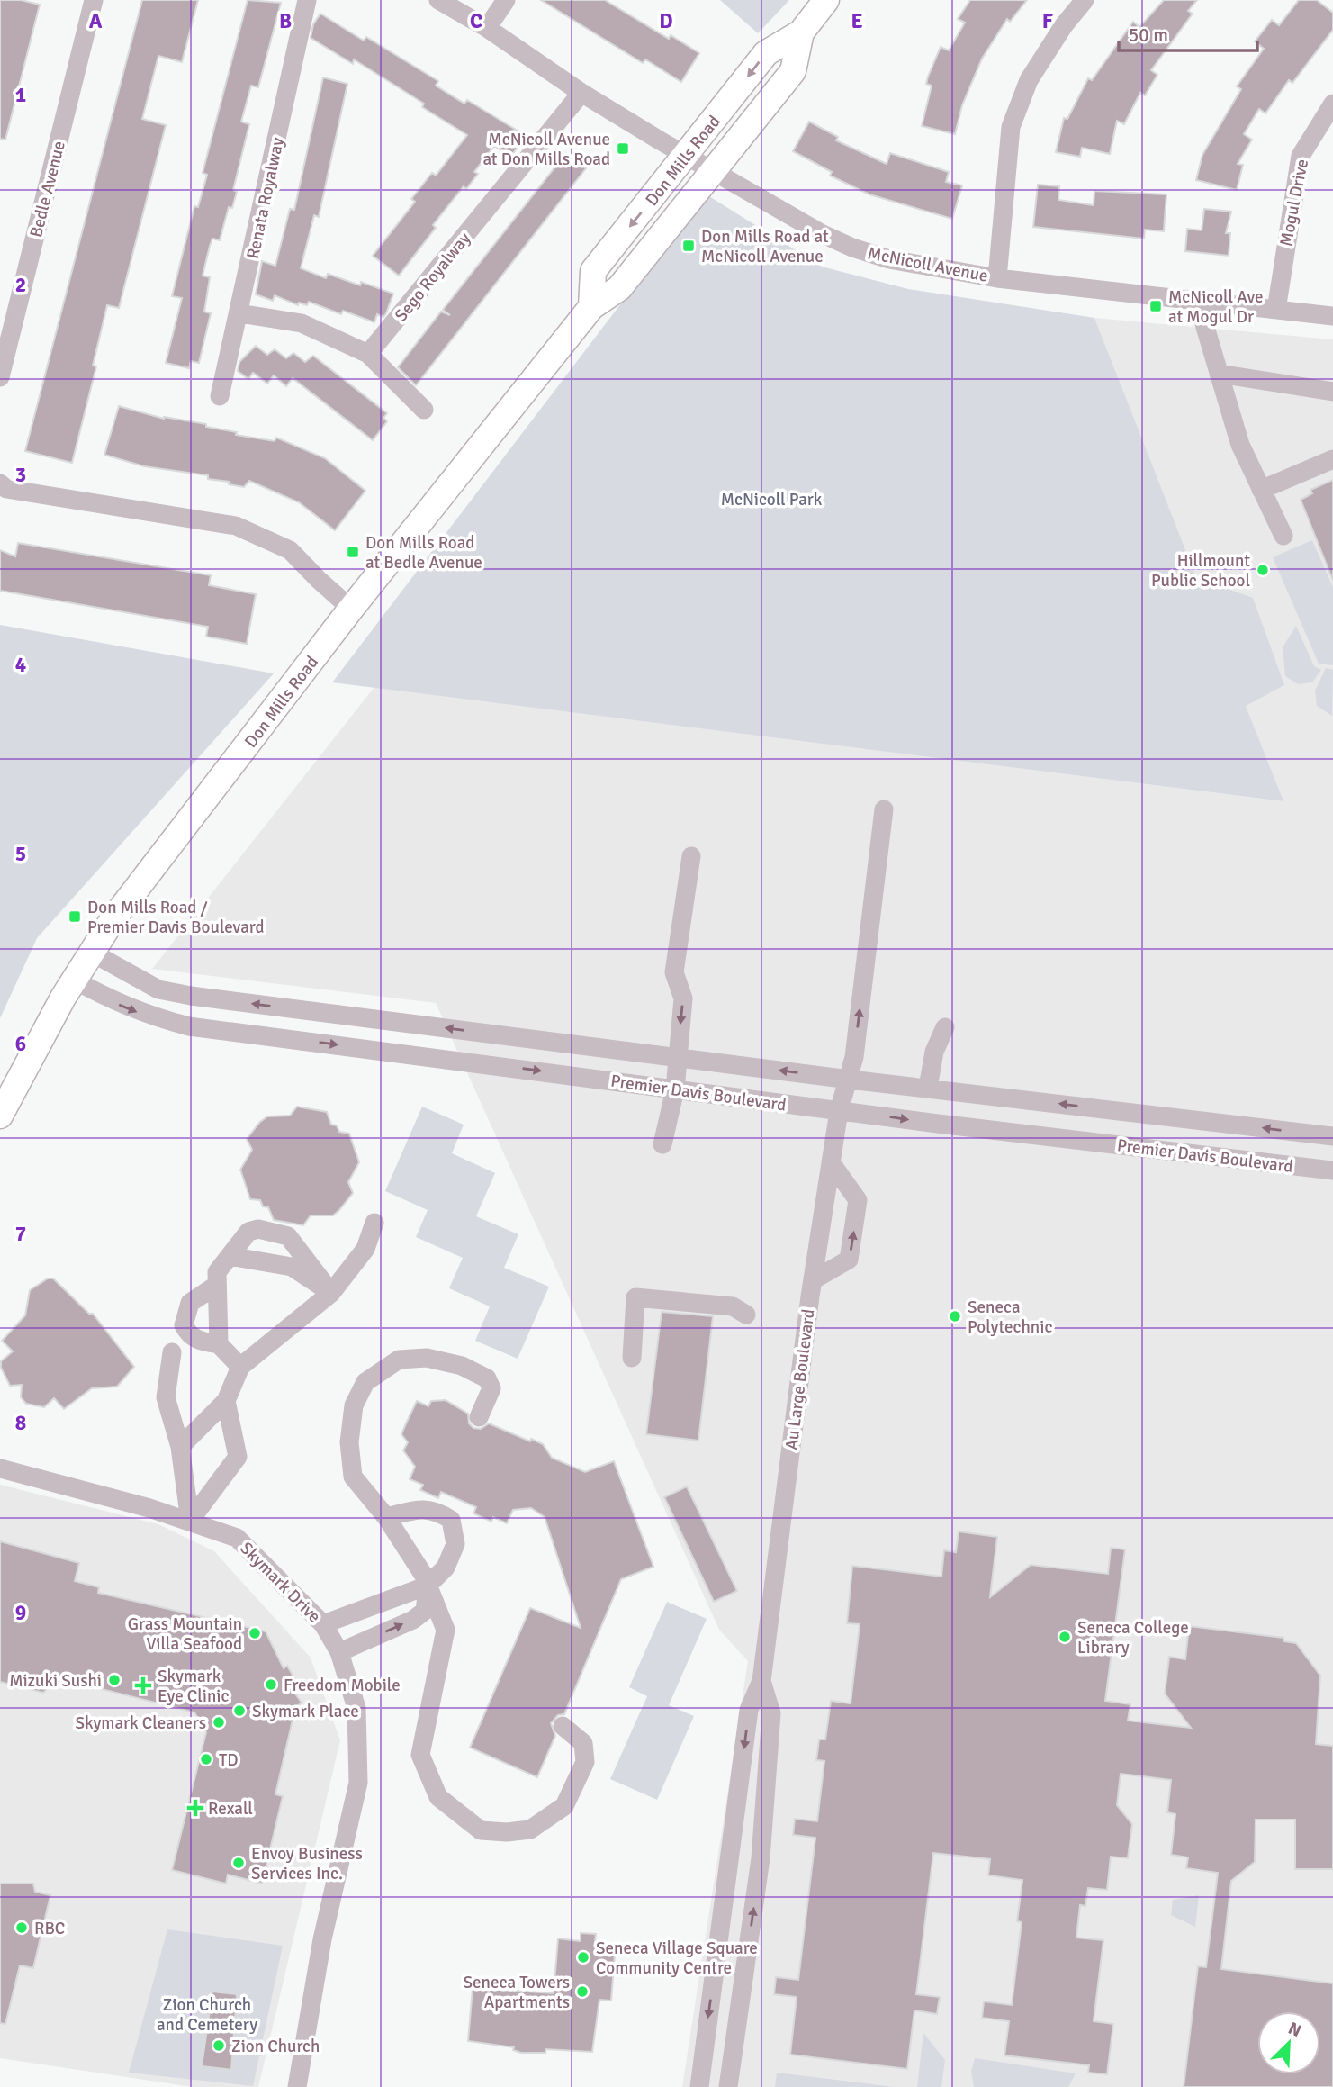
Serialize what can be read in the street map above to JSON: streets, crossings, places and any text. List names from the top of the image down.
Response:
{
  "streets": {
    "main road": ["Don Mills Road"],
    "street": [
      "Bedle Avenue",
      "Renata Royalway",
      "Mogul Drive",
      "McNicoll Avenue",
      "Sego Royalway",
      "Premier Davis Boulevard",
      "Au Large Boulevard",
      "Skymark Drive"
    ]
  },
  "crossings": [
    ["Don Mills Road", "McNicoll Avenue"],
    ["Don Mills Road", "Premier Davis Boulevard"],
    ["Mogul Drive", "McNicoll Avenue"],
    ["McNicoll Avenue", "Sego Royalway"],
    ["Premier Davis Boulevard", "Au Large Boulevard"]
  ],
  "parks": ["McNicoll Park", "Zion Church and Cemetery"],
  "places": {
    "transit": [
      "McNicoll Avenue at Don Mills Road",
      "Don Mills Road at McNicoll Avenue",
      "McNicoll Ave at Mogul Dr",
      "Don Mills Road at Bedle Avenue",
      "Don Mills Road / Premier Davis Boulevard"
    ],
    "other": [
      "Hillmount Public School",
      "Seneca Polytechnic",
      "Grass Mountain Villa Seafood",
      "Seneca College Library",
      "Mizuki Sushi",
      "Freedom Mobile",
      "Skymark Place",
      "Skymark Cleaners",
      "TD",
      "Envoy Business Services Inc.",
      "RBC",
      "Seneca Village Square Community Centre",
      "Seneca Towers Apartments",
      "Zion Church"
    ],
    "health": ["Skymark Eye Clinic", "Rexall"]
  },
  "scale_bar": "50 m",
  "north": "top right",
  "grid": {
    "columns": [
      "A",
      "B",
      "C",
      "D",
      "E",
      "F"
    ],
    "rows": [
      "1",
      "2",
      "3",
      "4",
      "5",
      "6",
      "7",
      "8",
      "9"
    ]
  }
}
